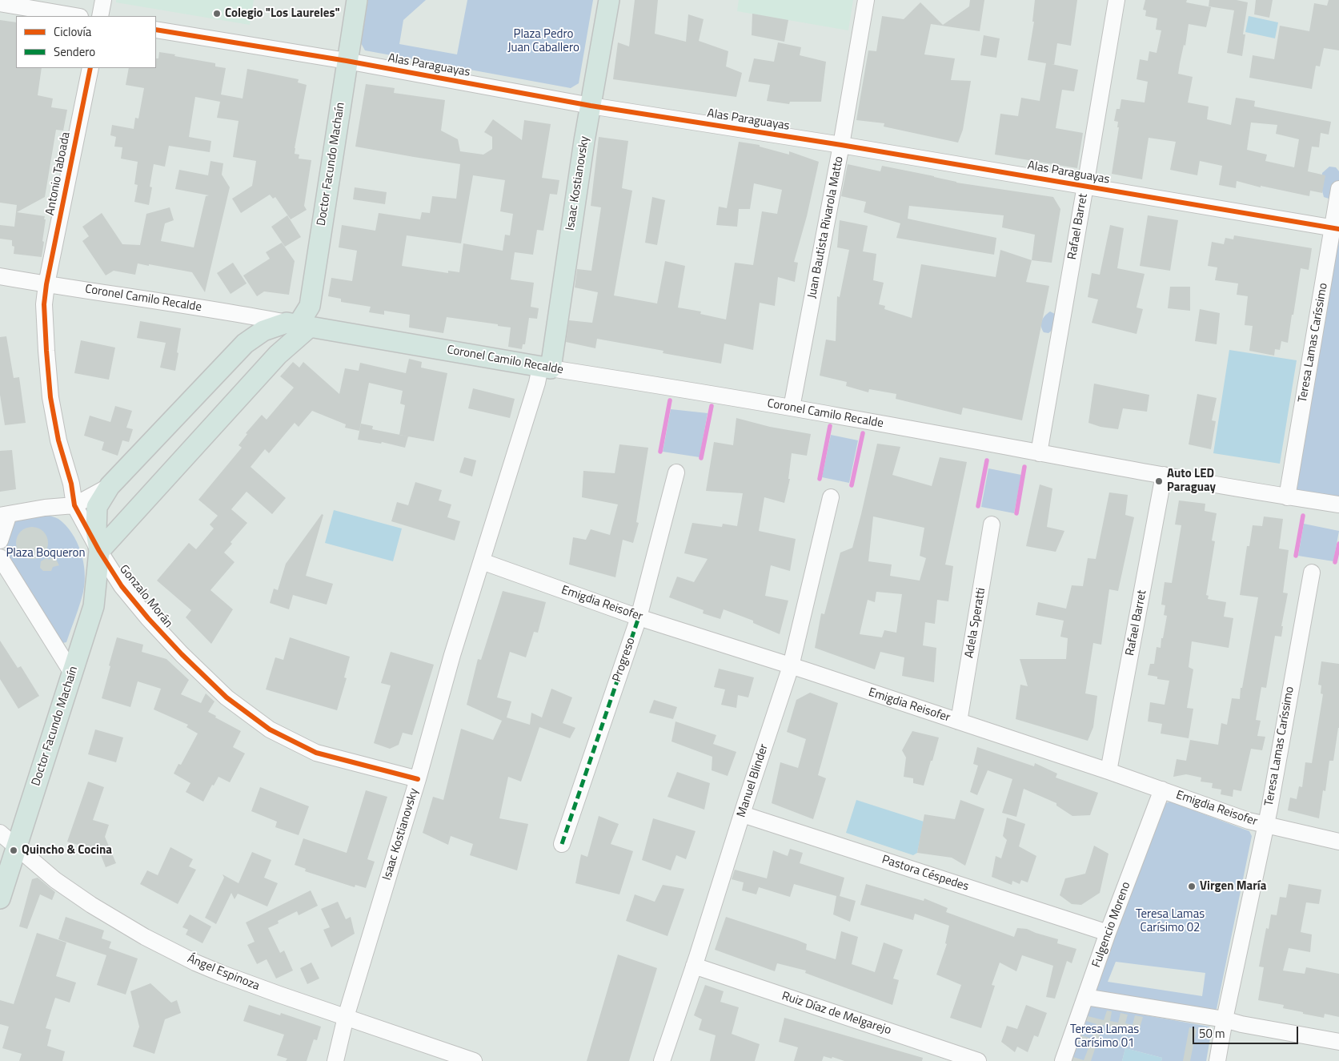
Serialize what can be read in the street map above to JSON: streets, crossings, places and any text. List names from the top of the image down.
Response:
{
  "streets": {
    "main road": ["Doctor Facundo Machaín", "Isaac Kostianovsky", "Coronel Camilo Recalde"],
    "street": [
      "Alas Paraguayas",
      "Antonio Taboada",
      "Rafael Barret",
      "Juan Bautista Rivarola Matto",
      "Teresa Lamas Caríssimo",
      "Gonzalo Morán",
      "Emigdia Reisofer",
      "Adela Speratti",
      "Progreso",
      "Manuel Blinder",
      "Pastora Céspedes",
      "Fulgencio Moreno",
      "Ángel Espinoza",
      "Ruiz Díaz de Melgarejo"
    ]
  },
  "crossings": [
    ["Alas Paraguayas", "Doctor Facundo Machaín"],
    ["Alas Paraguayas", "Isaac Kostianovsky"],
    ["Alas Paraguayas", "Rafael Barret"],
    ["Alas Paraguayas", "Juan Bautista Rivarola Matto"],
    ["Alas Paraguayas", "Teresa Lamas Caríssimo"],
    ["Doctor Facundo Machaín", "Coronel Camilo Recalde"],
    ["Doctor Facundo Machaín", "Gonzalo Morán"],
    ["Doctor Facundo Machaín", "Ángel Espinoza"],
    ["Antonio Taboada", "Coronel Camilo Recalde"],
    ["Antonio Taboada", "Gonzalo Morán"],
    ["Isaac Kostianovsky", "Coronel Camilo Recalde"],
    ["Isaac Kostianovsky", "Gonzalo Morán"],
    ["Isaac Kostianovsky", "Emigdia Reisofer"],
    ["Isaac Kostianovsky", "Ángel Espinoza"],
    ["Rafael Barret", "Coronel Camilo Recalde"],
    ["Rafael Barret", "Emigdia Reisofer"],
    ["Juan Bautista Rivarola Matto", "Coronel Camilo Recalde"],
    ["Coronel Camilo Recalde", "Teresa Lamas Caríssimo"],
    ["Coronel Camilo Recalde", "Gonzalo Morán"],
    ["Teresa Lamas Caríssimo", "Emigdia Reisofer"],
    ["Emigdia Reisofer", "Adela Speratti"],
    ["Emigdia Reisofer", "Progreso"],
    ["Emigdia Reisofer", "Manuel Blinder"],
    ["Emigdia Reisofer", "Fulgencio Moreno"],
    ["Manuel Blinder", "Pastora Céspedes"],
    ["Manuel Blinder", "Ruiz Díaz de Melgarejo"],
    ["Pastora Céspedes", "Fulgencio Moreno"]
  ],
  "parks": [
    "Plaza Pedro Juan Caballero",
    "Plaza Boqueron",
    "Teresa Lamas Carísimo 02",
    "Teresa Lamas Carísimo 01"
  ],
  "places": [
    "Colegio \"Los Laureles\"",
    "Auto LED Paraguay",
    "Quincho & Cocina",
    "Virgen María"
  ],
  "legend": ["Ciclovía", "Sendero"],
  "scale_bar": "50 m"
}
